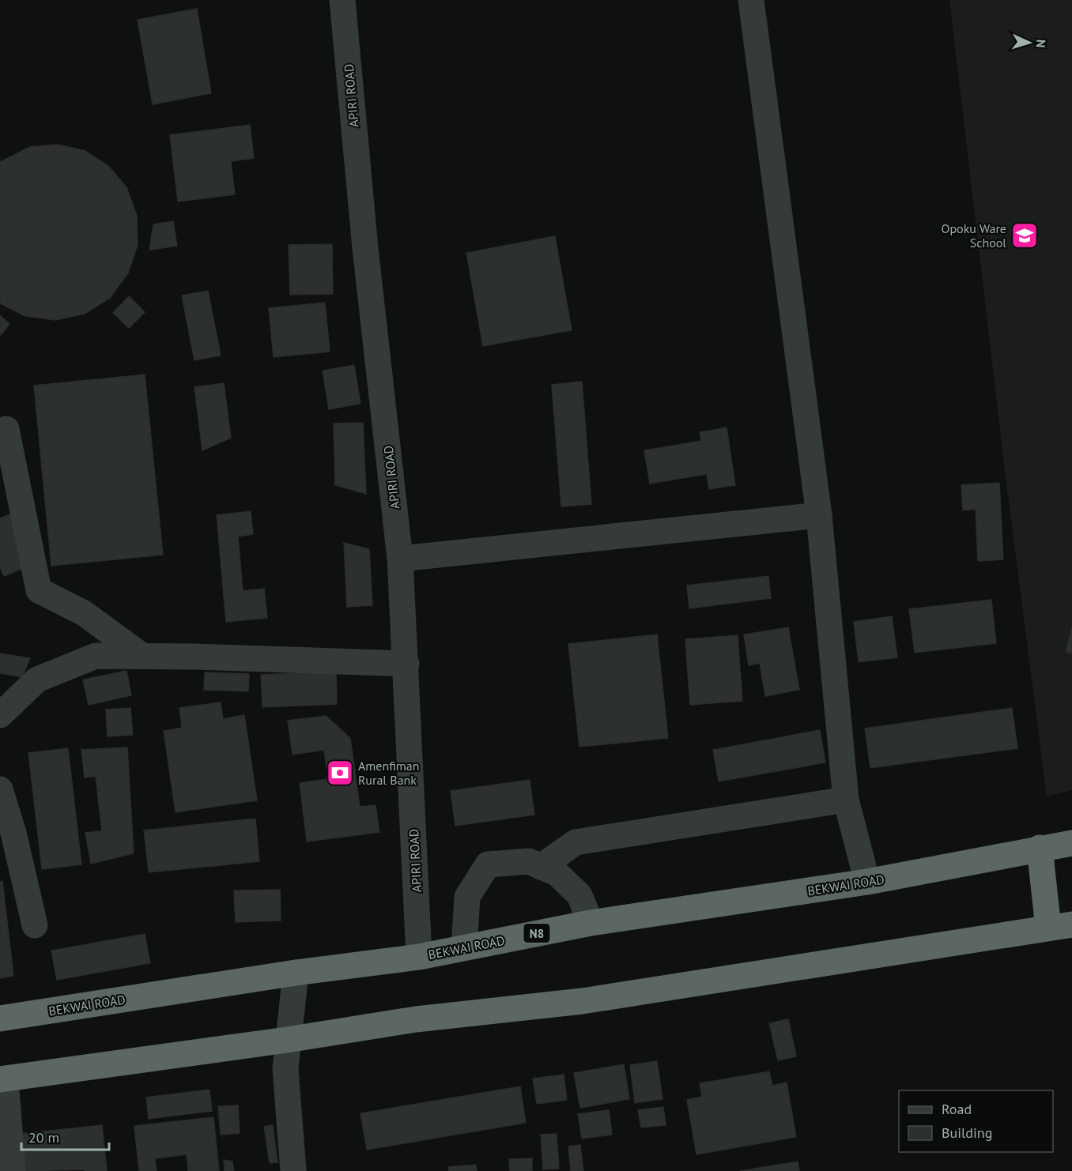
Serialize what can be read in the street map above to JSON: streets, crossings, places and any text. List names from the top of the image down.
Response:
{
  "streets": {
    "highway": ["BEKWAI ROAD", "N8"],
    "street": ["APIRI ROAD"]
  },
  "crossings": [
    ["APIRI ROAD", "BEKWAI ROAD"]
  ],
  "places": {
    "school or university": ["Opoku Ware School"],
    "bank": ["Amenfiman Rural Bank"]
  },
  "legend": ["Road", "Building"],
  "scale_bar": "20 m",
  "north": "right"
}
